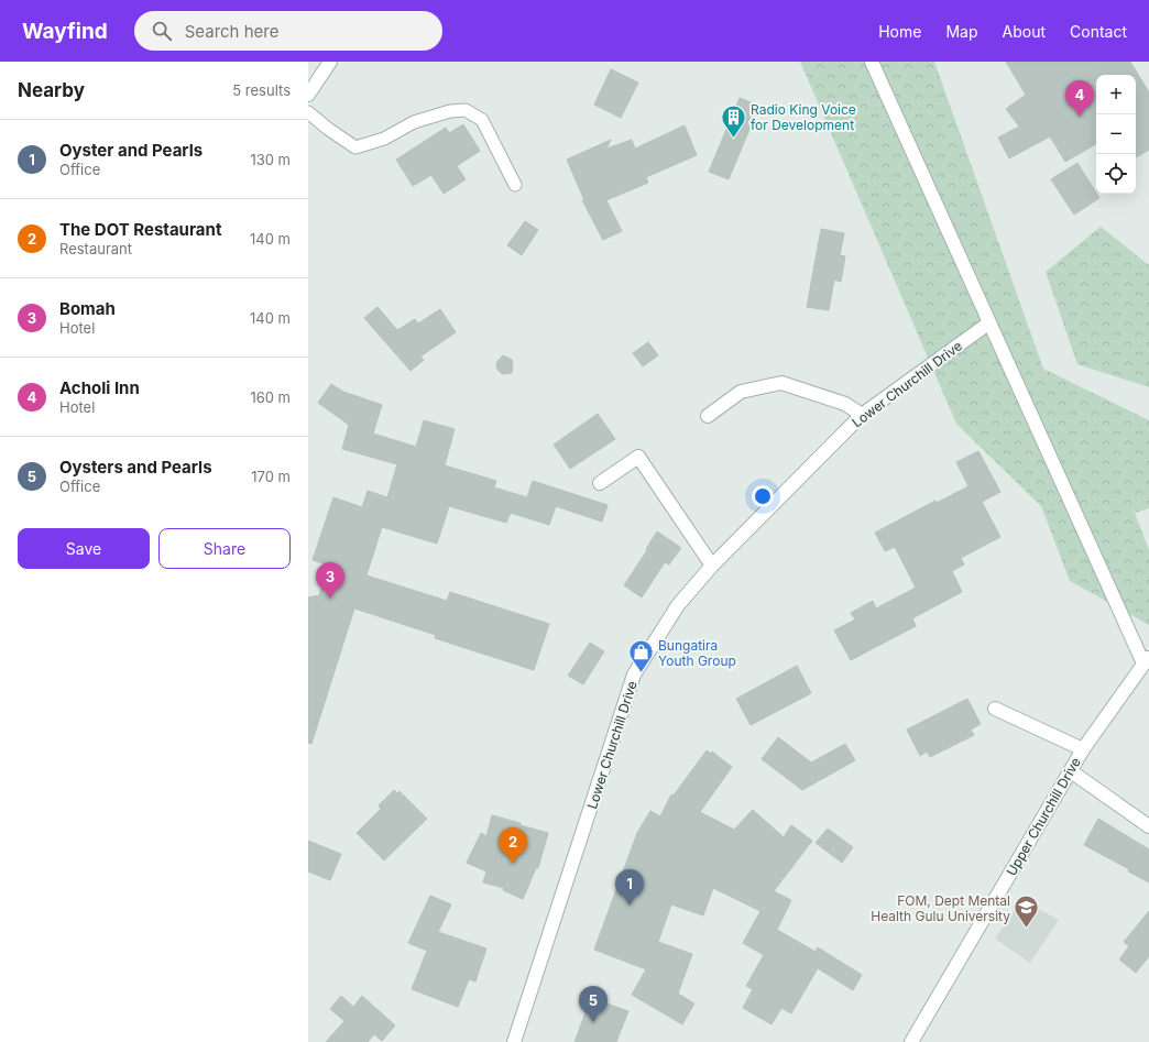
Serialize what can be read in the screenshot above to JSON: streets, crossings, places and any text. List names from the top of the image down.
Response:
{
  "streets": {
    "street": ["Lower Churchill Drive", "Upper Churchill Drive"]
  },
  "places": {
    "building": ["Radio King Voice for Development"],
    "shop": ["Bungatira Youth Group"],
    "school or university": ["FOM, Dept Mental Health Gulu University"]
  },
  "page": {
    "header": "Wayfind",
    "search": "Search here",
    "nav": [
      "Home",
      "Map",
      "About",
      "Contact"
    ],
    "heading": ["Nearby", "5 results"],
    "map_buttons": ["+", "−"],
    "pins": [
      "4",
      "3",
      "2",
      "1",
      "5"
    ],
    "list": [
      {
        "mark": "1",
        "name": "Oyster and Pearls",
        "note": "Office",
        "value": "130 m"
      },
      {
        "mark": "2",
        "name": "The DOT Restaurant",
        "note": "Restaurant",
        "value": "140 m"
      },
      {
        "mark": "3",
        "name": "Bomah",
        "note": "Hotel",
        "value": "140 m"
      },
      {
        "mark": "4",
        "name": "Acholi Inn",
        "note": "Hotel",
        "value": "160 m"
      },
      {
        "mark": "5",
        "name": "Oysters and Pearls",
        "note": "Office",
        "value": "170 m"
      }
    ],
    "buttons": ["Save", "Share"]
  }
}
